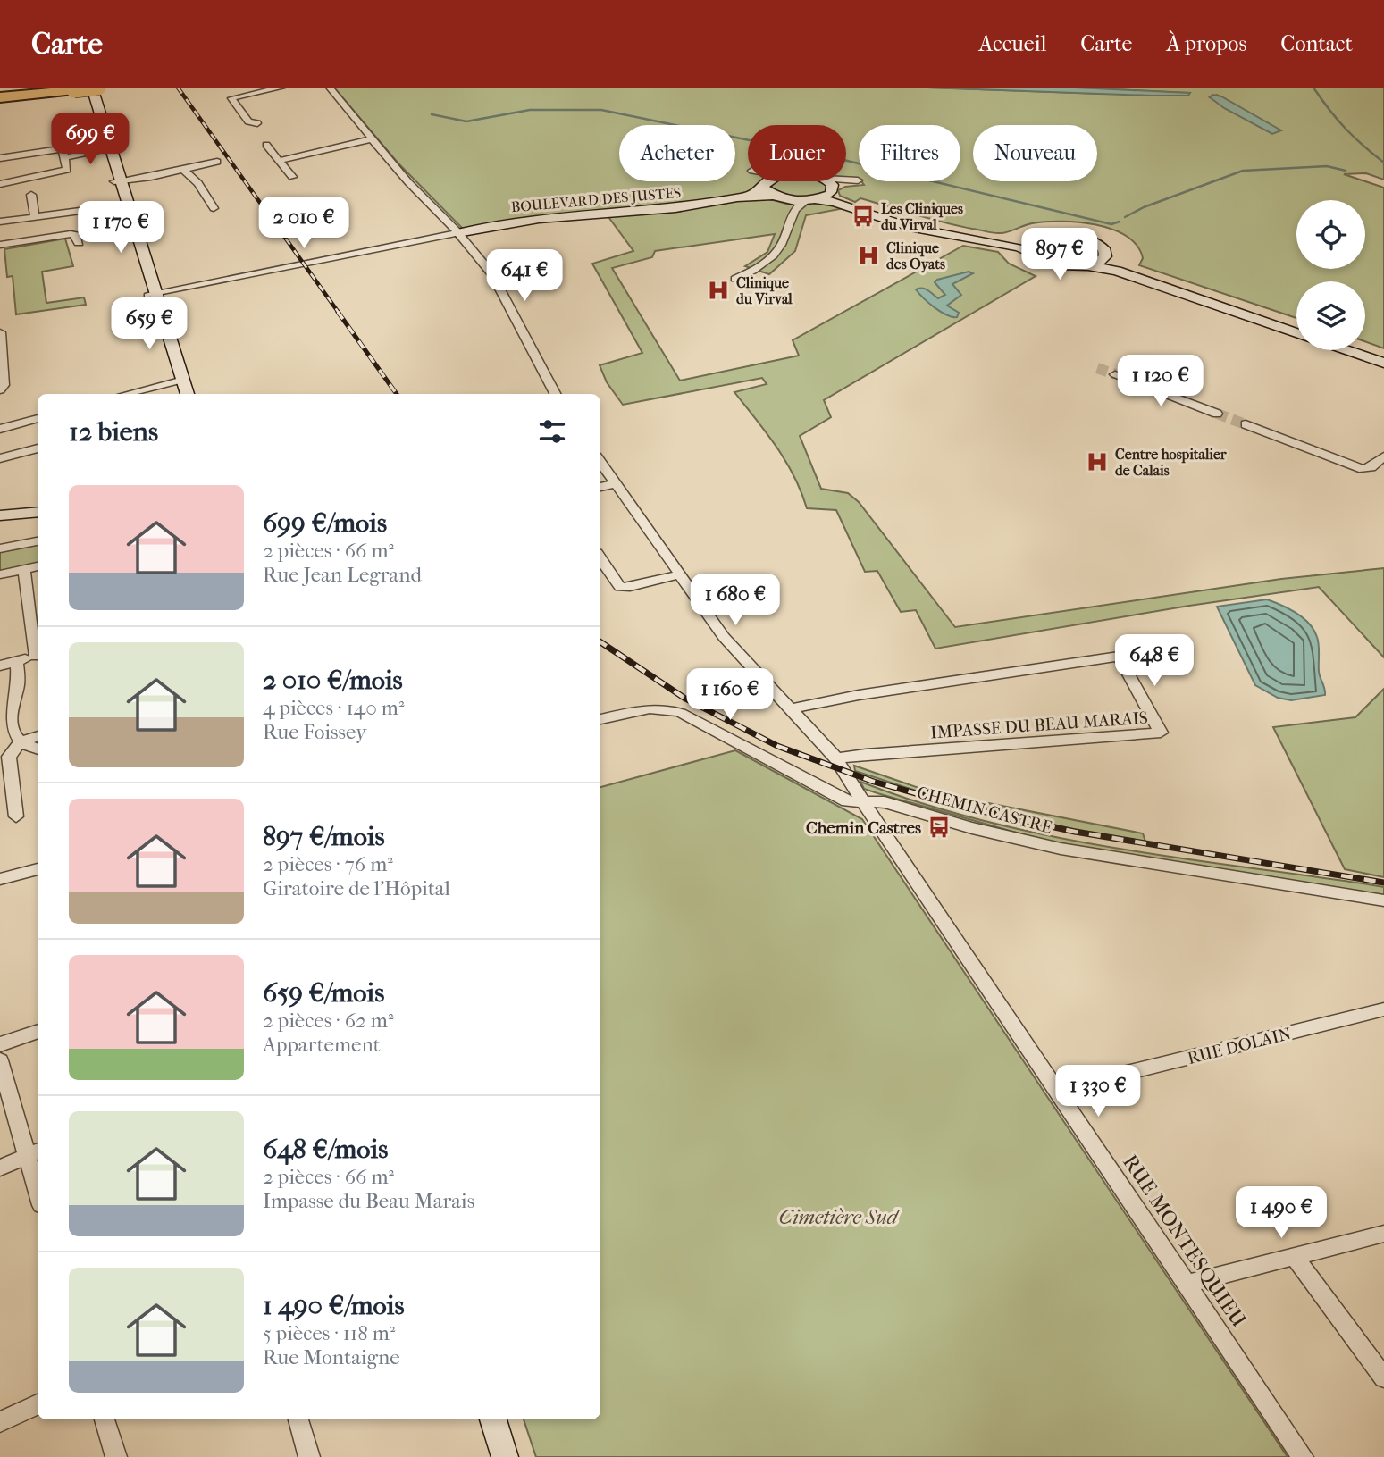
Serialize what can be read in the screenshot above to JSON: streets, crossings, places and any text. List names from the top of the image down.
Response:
{
  "streets": {
    "street": [
      "BOULEVARD DES JUSTES",
      "IMPASSE DU BEAU MARAIS",
      "CHEMIN CASTRE",
      "RUE DOLAIN",
      "RUE MONTESQUIEU"
    ]
  },
  "crossings": [
    ["IMPASSE DU BEAU MARAIS", "RUE MONTESQUIEU"],
    ["CHEMIN CASTRE", "RUE MONTESQUIEU"],
    ["RUE DOLAIN", "RUE MONTESQUIEU"]
  ],
  "parks": ["Cimetière Sud"],
  "places": {
    "bus stop": ["Les Cliniques du Virval", "Chemin Castres"],
    "hospital": ["Clinique des Oyats", "Clinique du Virval", "Centre hospitalier de Calais"]
  },
  "page": {
    "header": "Carte",
    "nav": [
      "Accueil",
      "Carte",
      "À propos",
      "Contact"
    ],
    "price": [
      "699 €",
      "2 010 €",
      "1 170 €",
      "897 €",
      "641 €",
      "659 €",
      "1 120 €",
      "1 680 €",
      "648 €",
      "1 160 €",
      "1 330 €",
      "1 490 €"
    ],
    "chip": [
      "Acheter",
      "Louer",
      "Filtres",
      "Nouveau"
    ],
    "heading": "12 biens",
    "list": [
      {
        "name": "699 €/mois",
        "note": "2 pièces · 66 m² · Rue Jean Legrand"
      },
      {
        "name": "2 010 €/mois",
        "note": "4 pièces · 140 m² · Rue Foissey"
      },
      {
        "name": "897 €/mois",
        "note": "2 pièces · 76 m² · Giratoire de l'Hôpital"
      },
      {
        "name": "659 €/mois",
        "note": "2 pièces · 62 m² · Appartement"
      },
      {
        "name": "648 €/mois",
        "note": "2 pièces · 66 m² · Impasse du Beau Marais"
      },
      {
        "name": "1 490 €/mois",
        "note": "5 pièces · 118 m² · Rue Montaigne"
      }
    ]
  }
}
